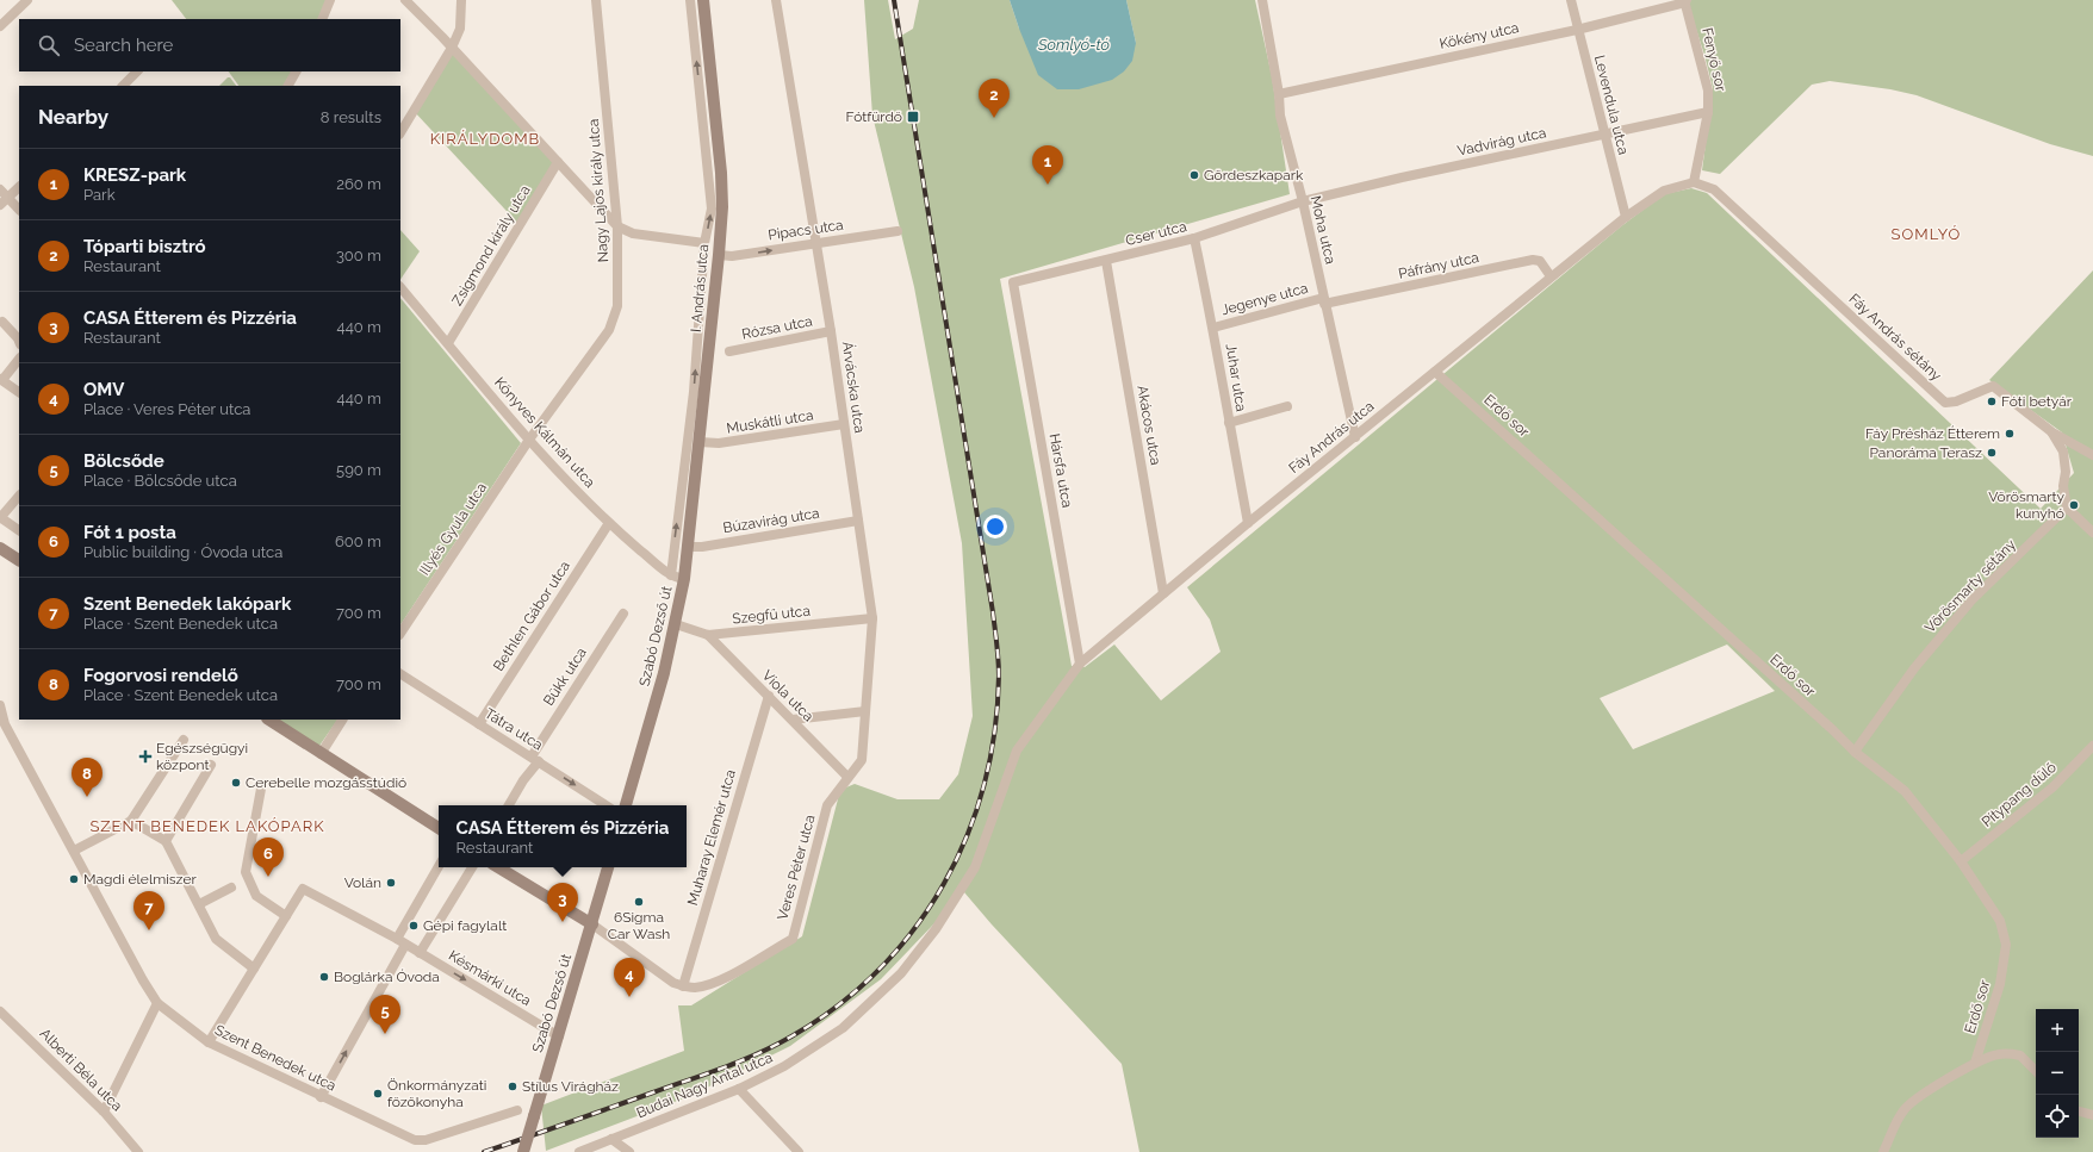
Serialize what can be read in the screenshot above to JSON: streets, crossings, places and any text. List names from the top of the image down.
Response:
{
  "streets": {
    "main road": ["I. András utca", "Szabó Dezső út"],
    "street": [
      "Kökény utca",
      "Fenyő sor",
      "Levendula utca",
      "Vadvirág utca",
      "Nagy Lajos király utca",
      "Pipacs utca",
      "Moha utca",
      "Cser utca",
      "Zsigmond király utca",
      "Páfrány utca",
      "Jegenye utca",
      "Rózsa utca",
      "Fáy András sétány",
      "Juhar utca",
      "Árvácska utca",
      "Erdő sor",
      "Muskátli utca",
      "Akácos utca",
      "Könyves Kálmán utca",
      "Fáy András utca",
      "Hársfa utca",
      "Búzavirág utca",
      "Illyés Gyula utca",
      "Vörösmarty sétány",
      "Szegfű utca",
      "Bethlen Gábor utca",
      "Bükk utca",
      "Viola utca",
      "Tátra utca",
      "Pitypang dűlő",
      "Muharay Elemér utca",
      "Veres Péter utca",
      "Késmárki utca",
      "Szent Benedek utca",
      "Alberti Béla utca",
      "Budai Nagy Antal utca"
    ]
  },
  "crossings": [
    ["Kökény utca", "Fenyő sor"],
    ["Kökény utca", "Levendula utca"],
    ["Kökény utca", "Moha utca"],
    ["Fenyő sor", "Vadvirág utca"],
    ["Fenyő sor", "Fáy András sétány"],
    ["Fenyő sor", "Fáy András utca"],
    ["Levendula utca", "Vadvirág utca"],
    ["Levendula utca", "Fáy András utca"],
    ["Vadvirág utca", "Moha utca"],
    ["Vadvirág utca", "Cser utca"],
    ["Nagy Lajos király utca", "Könyves Kálmán utca"],
    ["Nagy Lajos király utca", "Illyés Gyula utca"],
    ["Pipacs utca", "I. András utca"],
    ["Pipacs utca", "Árvácska utca"],
    ["Moha utca", "Cser utca"],
    ["Moha utca", "Páfrány utca"],
    ["Moha utca", "Jegenye utca"],
    ["Moha utca", "Fáy András utca"],
    ["Cser utca", "Juhar utca"],
    ["Cser utca", "Akácos utca"],
    ["Cser utca", "Hársfa utca"],
    ["Zsigmond király utca", "Könyves Kálmán utca"],
    ["Páfrány utca", "Jegenye utca"],
    ["Páfrány utca", "Fáy András utca"],
    ["I. András utca", "Muskátli utca"],
    ["I. András utca", "Könyves Kálmán utca"],
    ["I. András utca", "Búzavirág utca"],
    ["I. András utca", "Szabó Dezső út"],
    ["Jegenye utca", "Juhar utca"],
    ["Rózsa utca", "Árvácska utca"],
    ["Fáy András sétány", "Fáy András utca"],
    ["Juhar utca", "Fáy András utca"],
    ["Árvácska utca", "Muskátli utca"],
    ["Árvácska utca", "Búzavirág utca"],
    ["Árvácska utca", "Szegfű utca"],
    ["Árvácska utca", "Viola utca"],
    ["Árvácska utca", "Veres Péter utca"],
    ["Erdő sor", "Fáy András utca"],
    ["Erdő sor", "Vörösmarty sétány"],
    ["Erdő sor", "Pitypang dűlő"],
    ["Akácos utca", "Fáy András utca"],
    ["Könyves Kálmán utca", "Illyés Gyula utca"],
    ["Könyves Kálmán utca", "Bethlen Gábor utca"],
    ["Könyves Kálmán utca", "Szabó Dezső út"],
    ["Fáy András utca", "Hársfa utca"],
    ["Fáy András utca", "Budai Nagy Antal utca"],
    ["Szegfű utca", "Szabó Dezső út"],
    ["Szegfű utca", "Viola utca"],
    ["Bethlen Gábor utca", "Tátra utca"],
    ["Szabó Dezső út", "Késmárki utca"],
    ["Bükk utca", "Tátra utca"],
    ["Viola utca", "Muharay Elemér utca"],
    ["Viola utca", "Veres Péter utca"],
    ["Muharay Elemér utca", "Veres Péter utca"]
  ],
  "one_way": ["Pipacs utca", "I. András utca", "Késmárki utca"],
  "districts": ["KIRÁLYDOMB", "SOMLYÓ", "SZENT BENEDEK LAKÓPARK"],
  "water": ["Somlyó-tó"],
  "places": {
    "transit": ["Fótfürdő"],
    "other": [
      "Gördeszkapark",
      "Fóti betyár",
      "Fáy Présház Étterem",
      "Panoráma Terasz",
      "Vörösmarty kunyhó",
      "Cerebelle mozgásstúdió",
      "Magdi élelmiszer",
      "Volán",
      "6Sigma Car Wash",
      "Gépi fagylalt",
      "Boglárka Óvoda",
      "Stílus Virágház",
      "Önkormányzati főzőkonyha"
    ],
    "health": ["Egészségügyi központ"]
  },
  "page": {
    "search": "Search here",
    "pins": [
      "2",
      "1",
      "8",
      "6",
      "3",
      "7",
      "4",
      "5"
    ],
    "heading": ["Nearby", "8 results"],
    "list": [
      {
        "mark": "1",
        "name": "KRESZ-park",
        "note": "Park",
        "value": "260 m"
      },
      {
        "mark": "2",
        "name": "Tóparti bisztró",
        "note": "Restaurant",
        "value": "300 m"
      },
      {
        "mark": "3",
        "name": "CASA Étterem és Pizzéria",
        "note": "Restaurant",
        "value": "440 m"
      },
      {
        "mark": "4",
        "name": "OMV",
        "note": "Place · Veres Péter utca",
        "value": "440 m"
      },
      {
        "mark": "5",
        "name": "Bölcsőde",
        "note": "Place · Bölcsőde utca",
        "value": "590 m"
      },
      {
        "mark": "6",
        "name": "Fót 1 posta",
        "note": "Public building · Óvoda utca",
        "value": "600 m"
      },
      {
        "mark": "7",
        "name": "Szent Benedek lakópark",
        "note": "Place · Szent Benedek utca",
        "value": "700 m"
      },
      {
        "mark": "8",
        "name": "Fogorvosi rendelő",
        "note": "Place · Szent Benedek utca",
        "value": "700 m"
      }
    ],
    "popup": ["CASA Étterem és Pizzéria", "Restaurant"],
    "map_buttons": ["+", "−"]
  }
}
